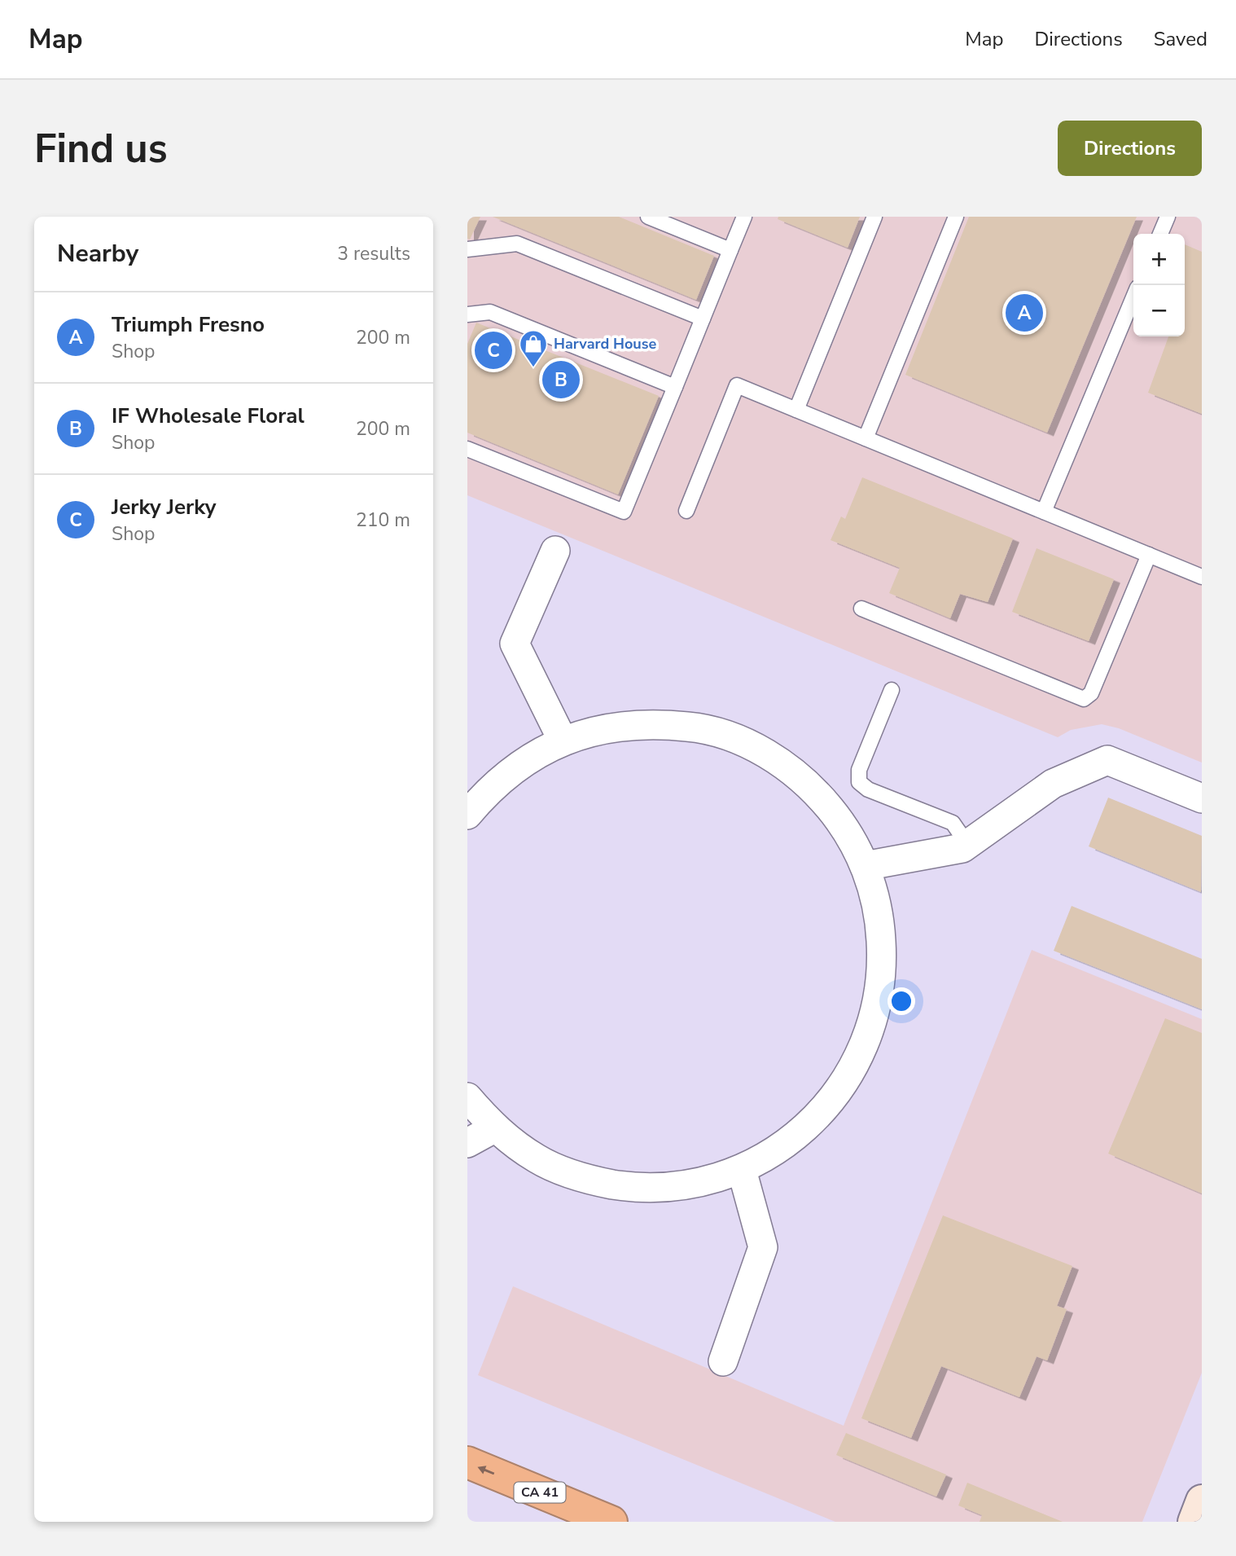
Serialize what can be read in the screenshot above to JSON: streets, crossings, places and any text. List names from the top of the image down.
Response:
{
  "streets": {
    "highway": ["CA 41"]
  },
  "places": {
    "shop": ["Harvard House"]
  },
  "page": {
    "header": "Map",
    "nav": ["Map", "Directions", "Saved"],
    "buttons": "Directions",
    "title": "Find us",
    "heading": ["Nearby", "3 results"],
    "map_buttons": ["+", "−"],
    "list": [
      {
        "mark": "A",
        "name": "Triumph Fresno",
        "note": "Shop",
        "value": "200 m"
      },
      {
        "mark": "B",
        "name": "IF Wholesale Floral",
        "note": "Shop",
        "value": "200 m"
      },
      {
        "mark": "C",
        "name": "Jerky Jerky",
        "note": "Shop",
        "value": "210 m"
      }
    ],
    "pins": ["A", "C", "B"]
  }
}
